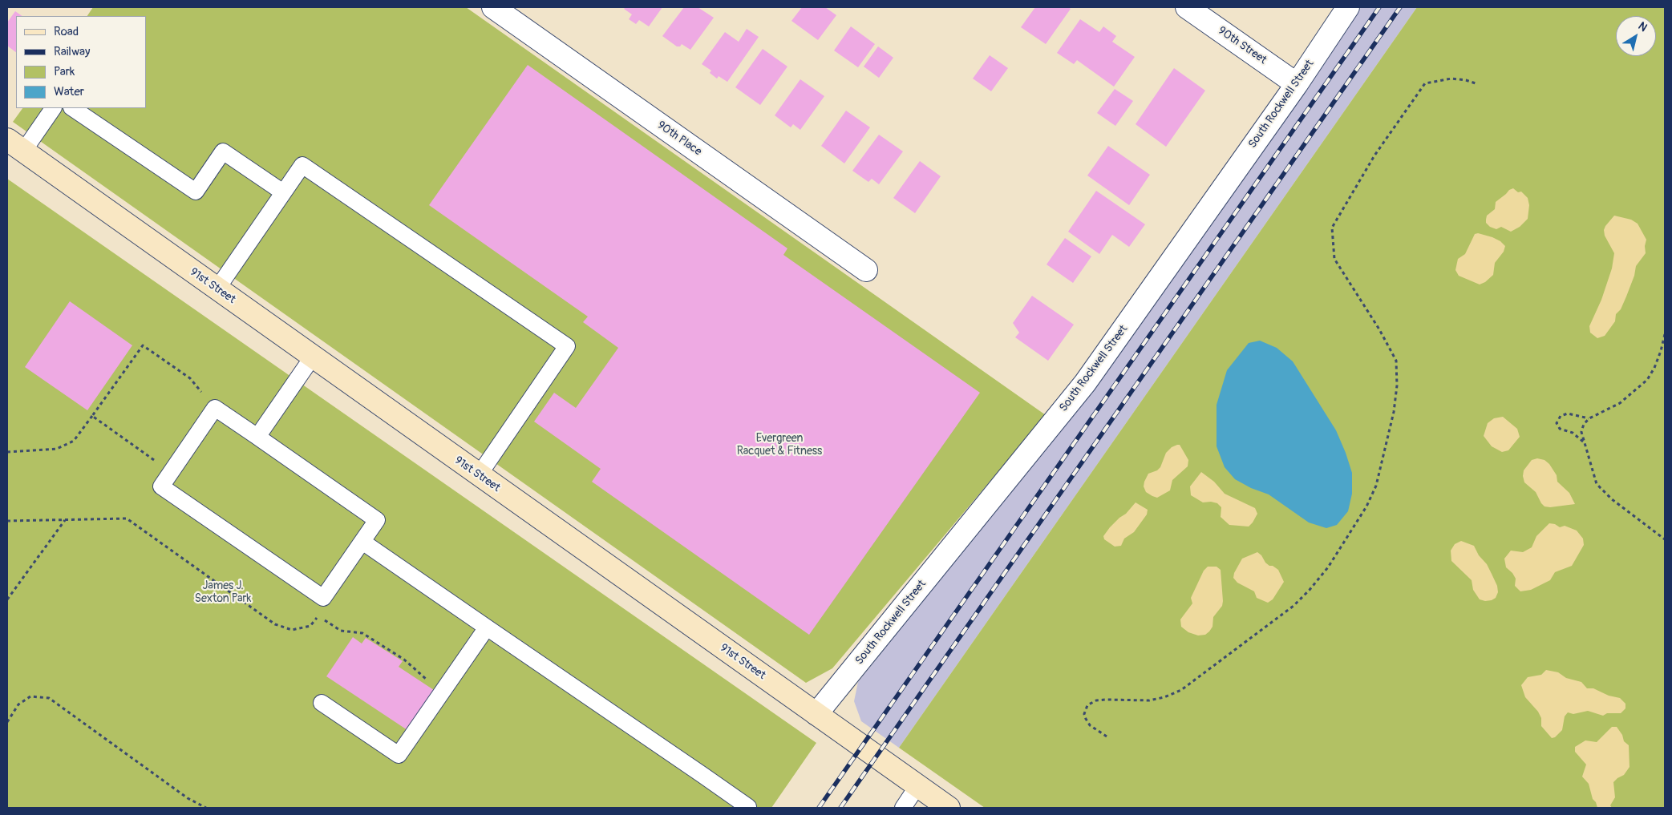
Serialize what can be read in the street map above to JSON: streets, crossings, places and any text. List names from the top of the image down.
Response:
{
  "streets": {
    "street": [
      "90th Street",
      "South Rockwell Street",
      "90th Place",
      "91st Street"
    ]
  },
  "crossings": [
    ["90th Street", "South Rockwell Street"],
    ["South Rockwell Street", "91st Street"]
  ],
  "parks": ["Evergreen Racquet & Fitness", "James J. Sexton Park"],
  "legend": [
    "Road",
    "Railway",
    "Park",
    "Water"
  ],
  "north": "top right"
}
